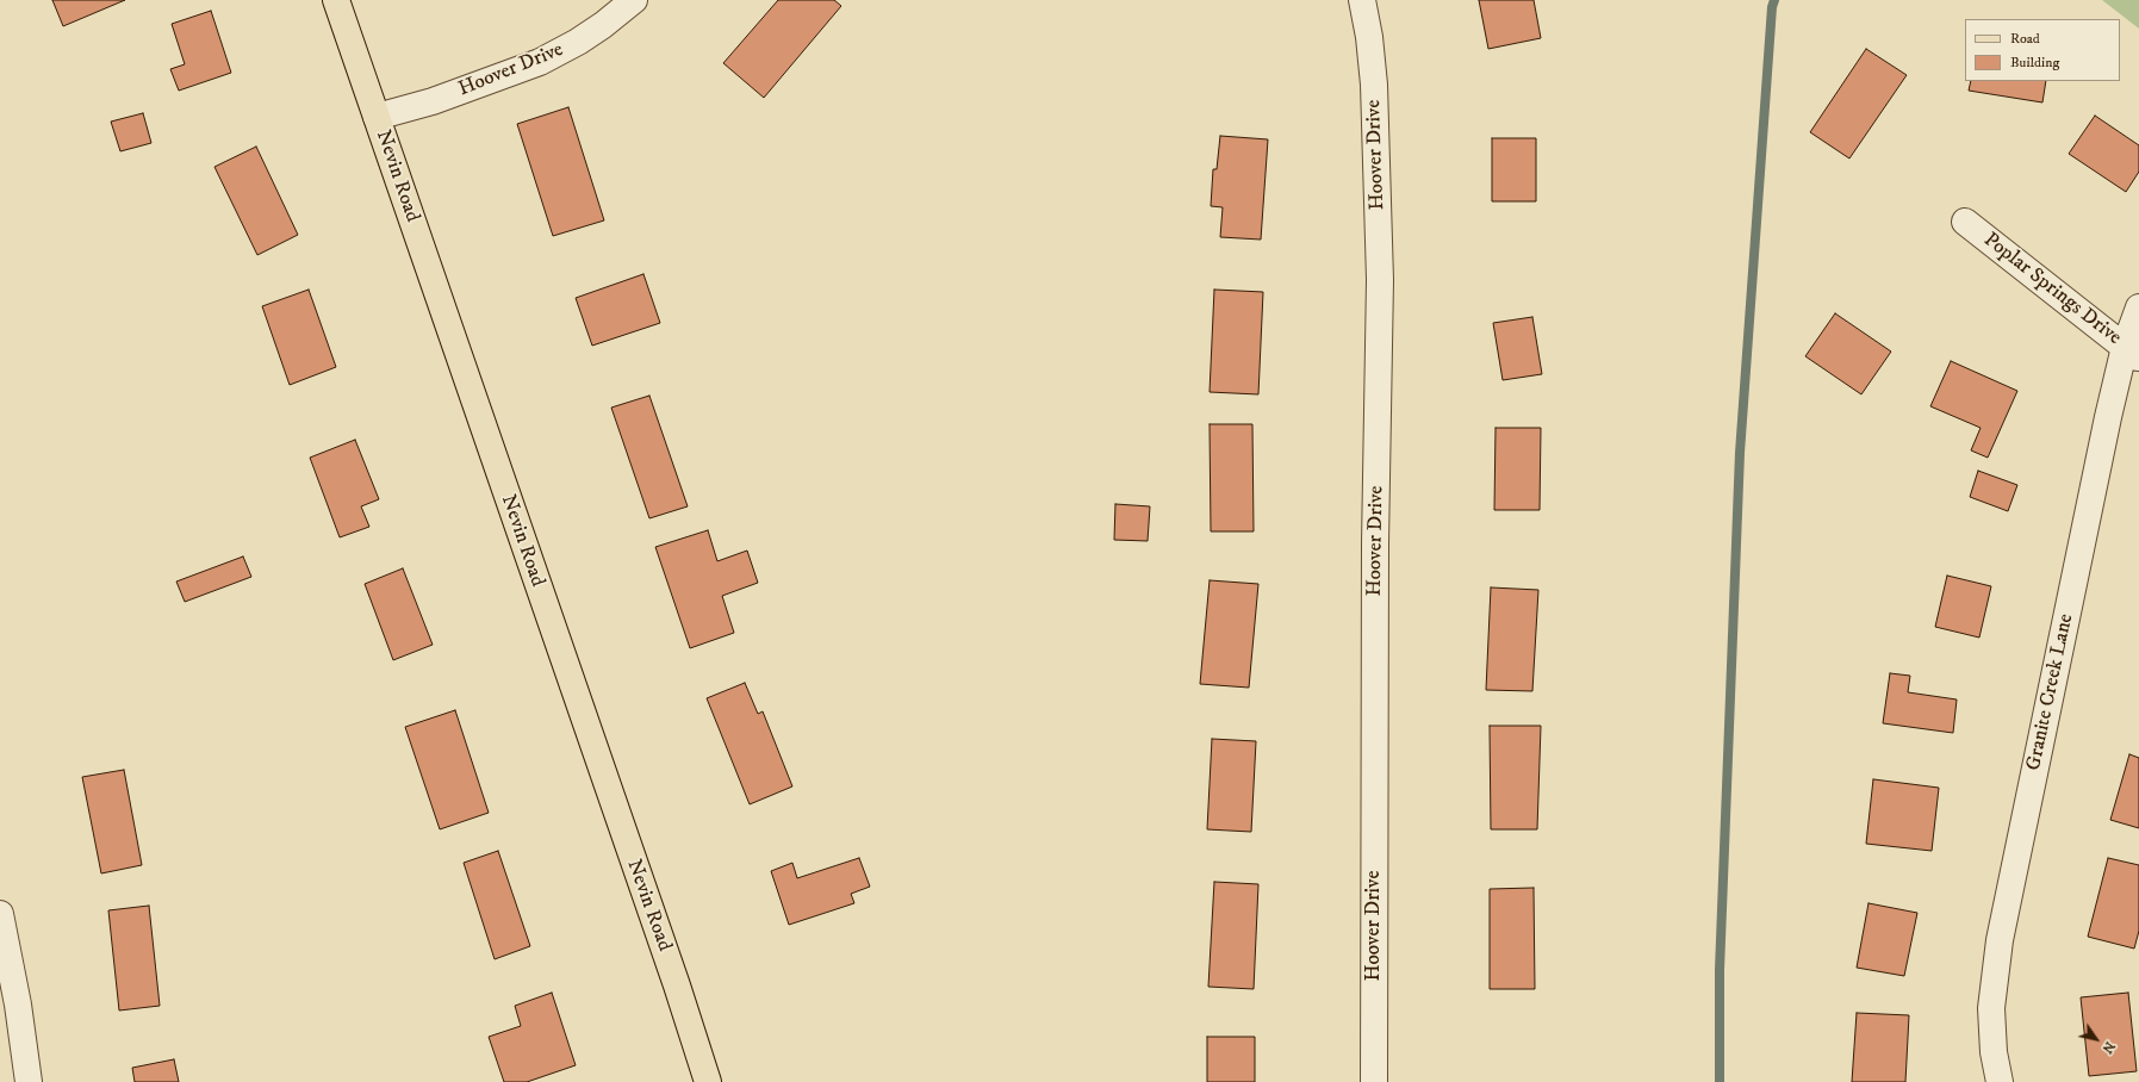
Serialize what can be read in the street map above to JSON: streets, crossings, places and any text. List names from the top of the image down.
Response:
{
  "streets": {
    "main road": ["Nevin Road"],
    "street": ["Hoover Drive", "Poplar Springs Drive", "Granite Creek Lane"]
  },
  "crossings": [
    ["Hoover Drive", "Nevin Road"],
    ["Poplar Springs Drive", "Granite Creek Lane"]
  ],
  "legend": ["Road", "Building"],
  "north": "bottom right"
}
